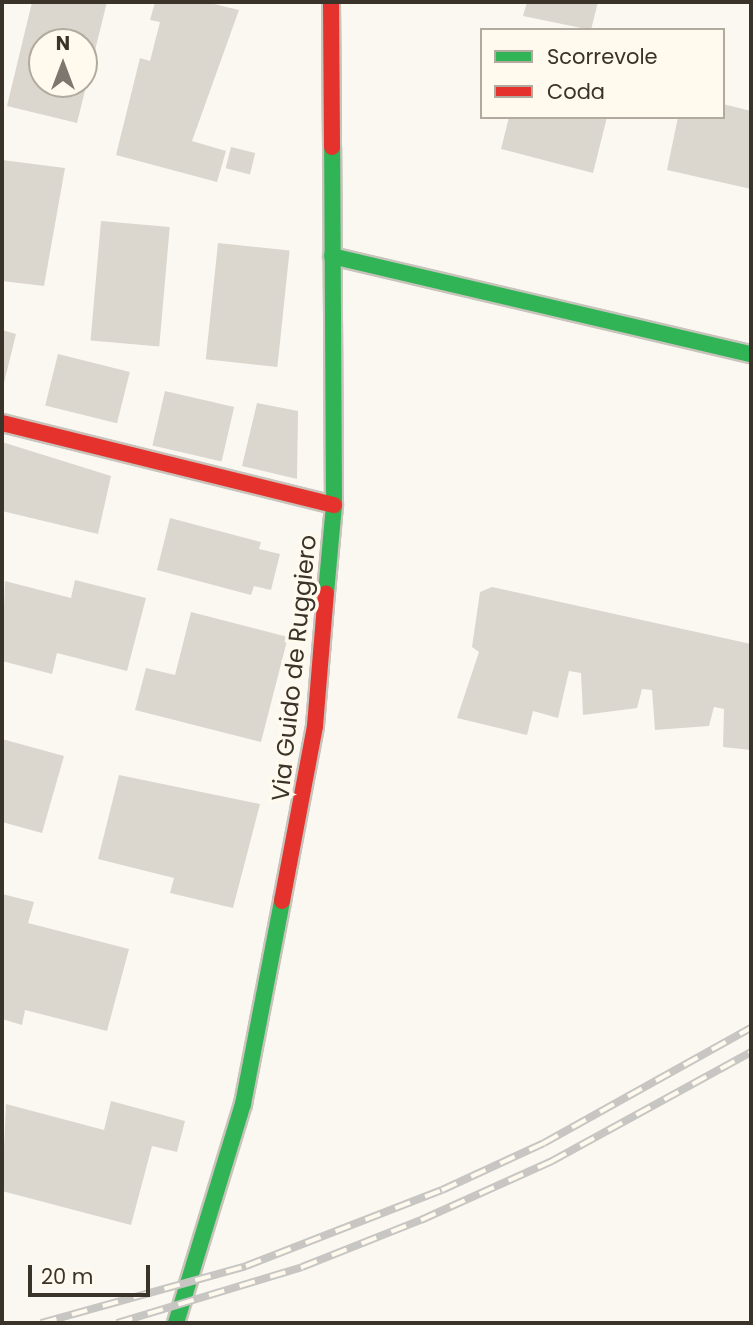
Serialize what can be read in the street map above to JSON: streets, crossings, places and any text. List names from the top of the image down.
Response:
{
  "streets": {
    "street": ["Via Guido de Ruggiero"]
  },
  "legend": ["Scorrevole", "Coda"],
  "scale_bar": "20 m",
  "north": "top"
}
